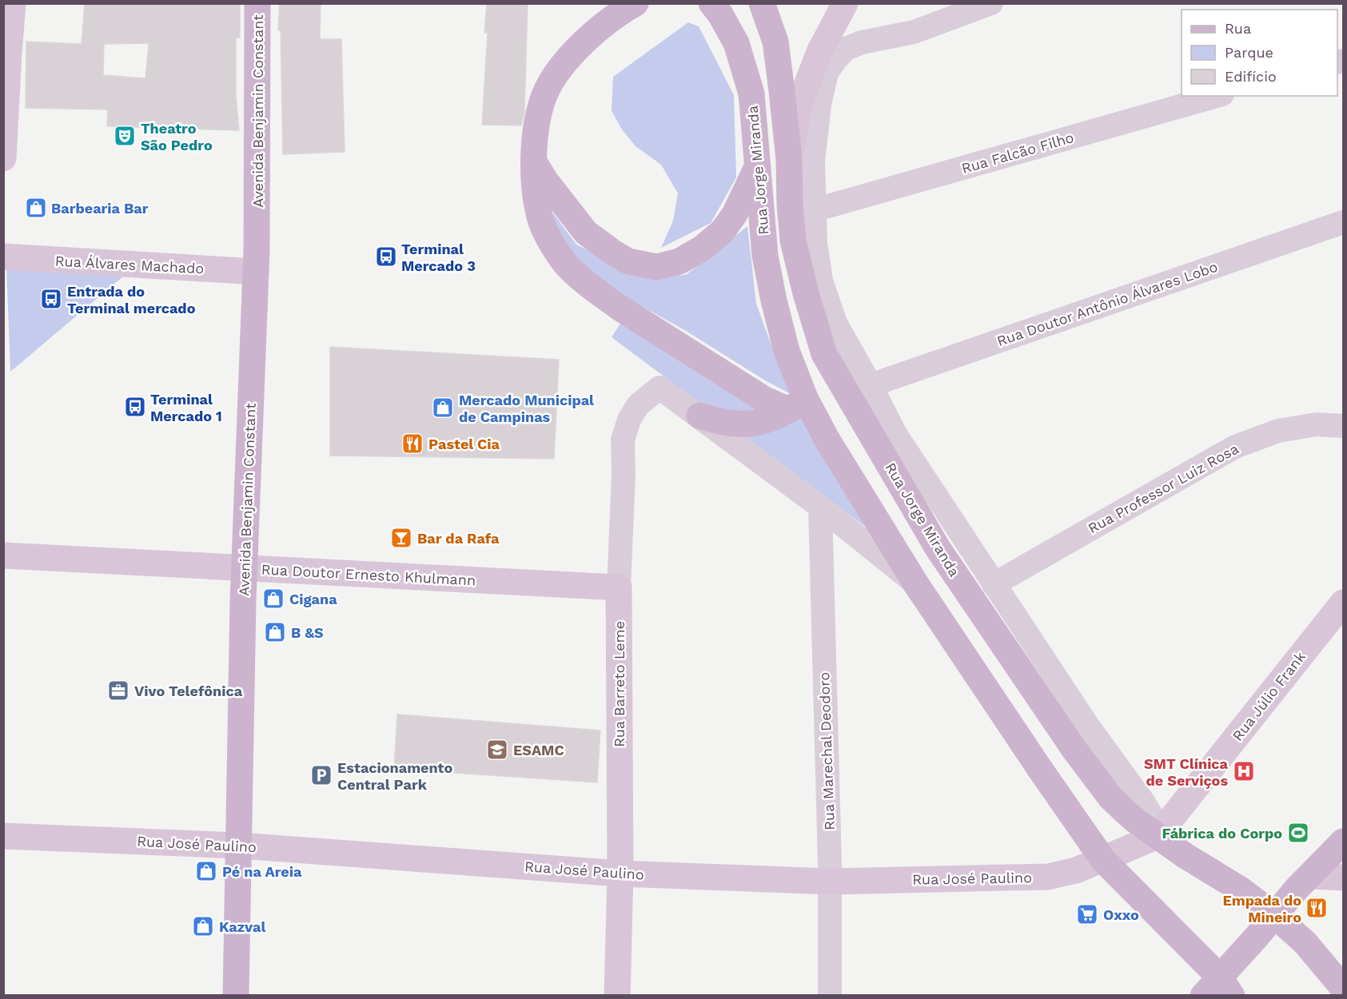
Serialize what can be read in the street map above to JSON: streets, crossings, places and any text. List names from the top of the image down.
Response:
{
  "streets": {
    "main road": [
      "Avenida Benjamin Constant",
      "Rua Jorge Miranda",
      "Rua Álvares Machado",
      "Rua Doutor Ernesto Khulmann",
      "Rua Barreto Leme",
      "Rua Júlio Frank",
      "Rua José Paulino"
    ],
    "street": [
      "Rua Falcão Filho",
      "Rua Doutor Antônio Álvares Lobo",
      "Rua Professor Luiz Rosa",
      "Rua Marechal Deodoro"
    ]
  },
  "crossings": [
    ["Avenida Benjamin Constant", "Rua Álvares Machado"],
    ["Avenida Benjamin Constant", "Rua Doutor Ernesto Khulmann"],
    ["Avenida Benjamin Constant", "Rua José Paulino"],
    ["Rua Falcão Filho", "Rua Jorge Miranda"],
    ["Rua Jorge Miranda", "Rua Doutor Antônio Álvares Lobo"],
    ["Rua Jorge Miranda", "Rua Professor Luiz Rosa"],
    ["Rua Jorge Miranda", "Rua Barreto Leme"],
    ["Rua Jorge Miranda", "Rua Júlio Frank"],
    ["Rua Jorge Miranda", "Rua Marechal Deodoro"],
    ["Rua Jorge Miranda", "Rua José Paulino"],
    ["Rua Doutor Ernesto Khulmann", "Rua Barreto Leme"],
    ["Rua Barreto Leme", "Rua José Paulino"],
    ["Rua Júlio Frank", "Rua José Paulino"],
    ["Rua Marechal Deodoro", "Rua José Paulino"]
  ],
  "places": {
    "theatre": ["Theatro São Pedro"],
    "shop": [
      "Barbearia Bar",
      "Mercado Municipal de Campinas",
      "Cigana",
      "B &S",
      "Pé na Areia",
      "Kazval"
    ],
    "bus stop": ["Terminal Mercado 3", "Entrada do Terminal mercado", "Terminal Mercado 1"],
    "restaurant": ["Pastel Cia", "Empada do Mineiro"],
    "bar": ["Bar da Rafa"],
    "office": ["Vivo Telefônica"],
    "school or university": ["ESAMC"],
    "hospital": ["SMT Clínica de Serviços"],
    "parking": ["Estacionamento Central Park"],
    "sports": ["Fábrica do Corpo"],
    "supermarket": ["Oxxo"]
  },
  "legend": ["Rua", "Parque", "Edifício"]
}
